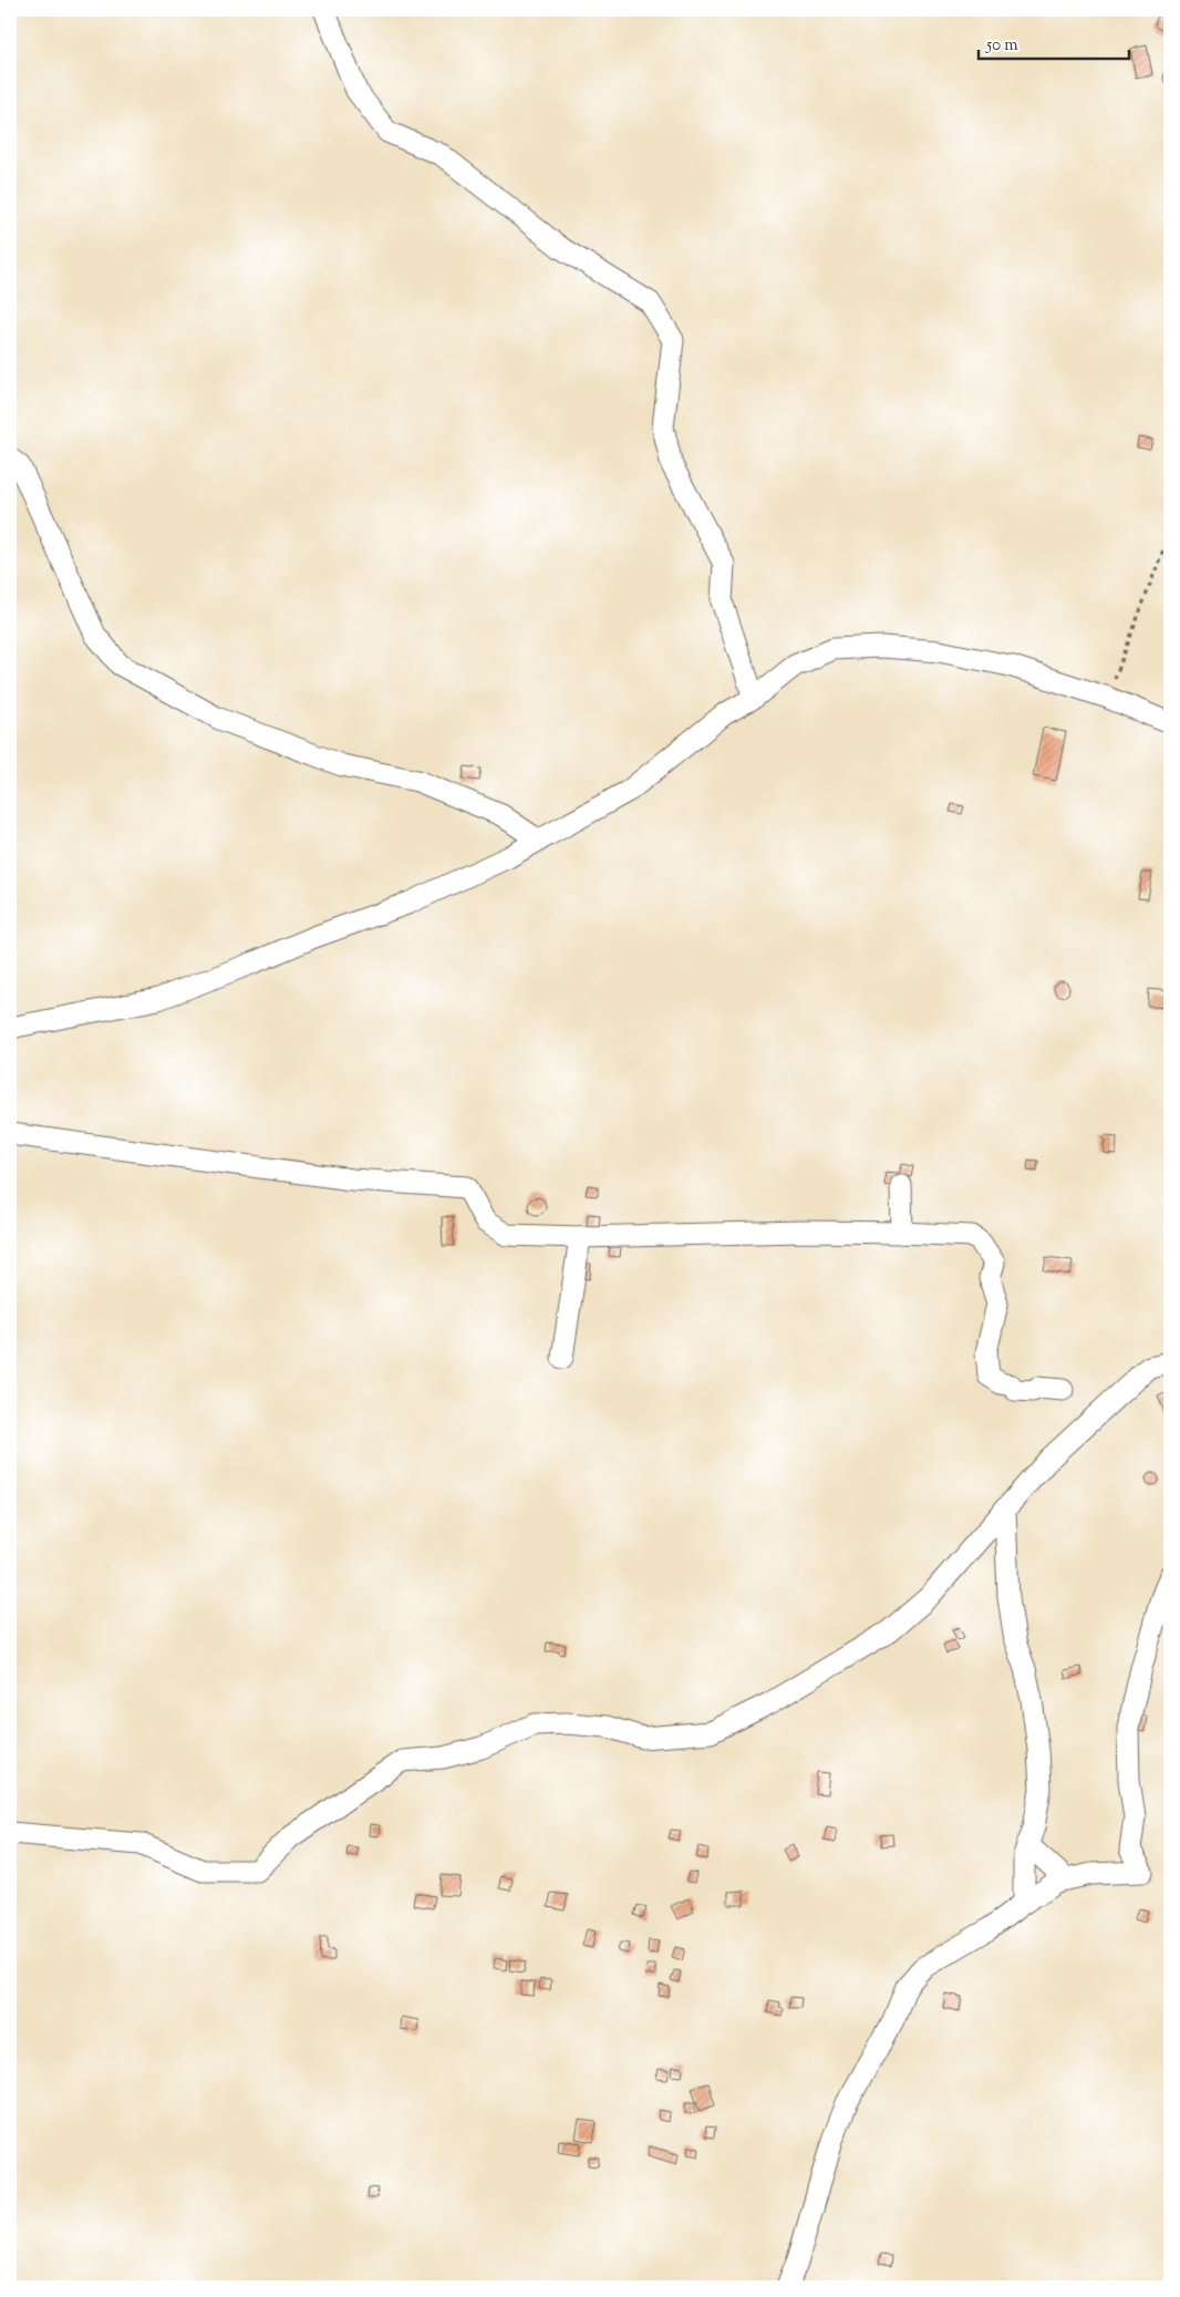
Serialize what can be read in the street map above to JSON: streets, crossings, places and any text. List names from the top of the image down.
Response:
{
  "scale_bar": "50 m"
}
